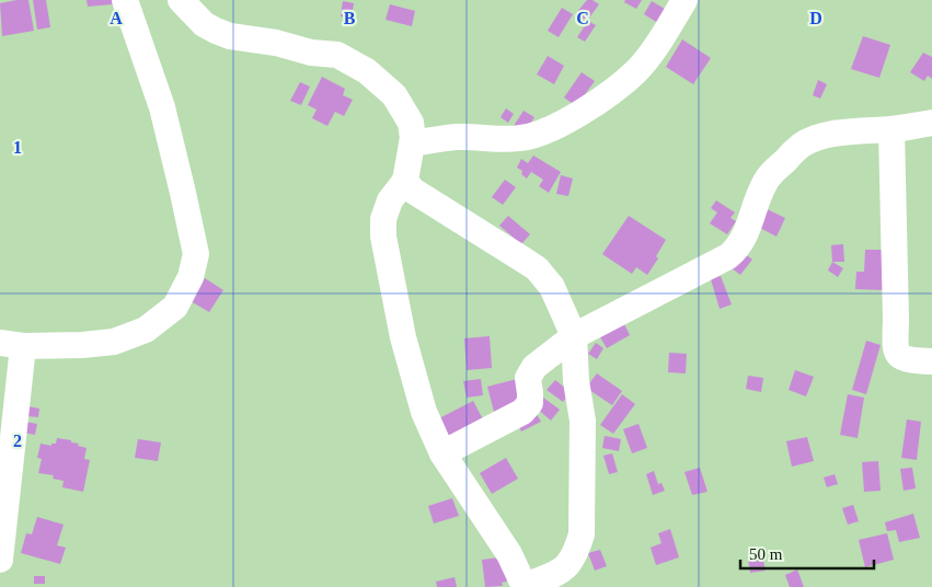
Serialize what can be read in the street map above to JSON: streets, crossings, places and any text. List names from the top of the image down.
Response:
{
  "scale_bar": "50 m",
  "grid": {
    "columns": [
      "A",
      "B",
      "C",
      "D"
    ],
    "rows": ["1", "2"]
  }
}
